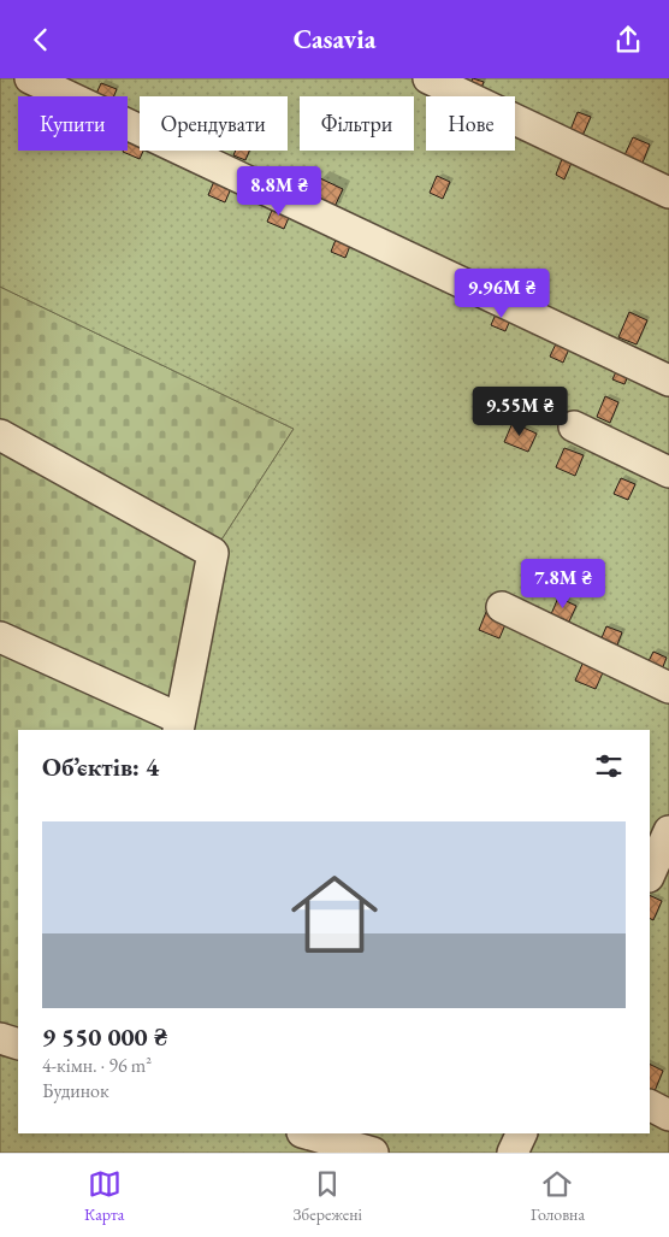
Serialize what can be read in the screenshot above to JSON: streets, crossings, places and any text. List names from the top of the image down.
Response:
{
  "page": {
    "header": "Casavia",
    "chip": [
      "Купити",
      "Орендувати",
      "Фільтри",
      "Нове"
    ],
    "price": [
      "8.8M ₴",
      "9.96M ₴",
      "9.55M ₴",
      "7.8M ₴"
    ],
    "heading": "Об’єктів: 4",
    "list": [
      {
        "name": "9 550 000 ₴",
        "note": "4-кімн. · 96 m² · Будинок"
      }
    ],
    "tabs": ["Карта", "Збережені", "Головна"]
  }
}
